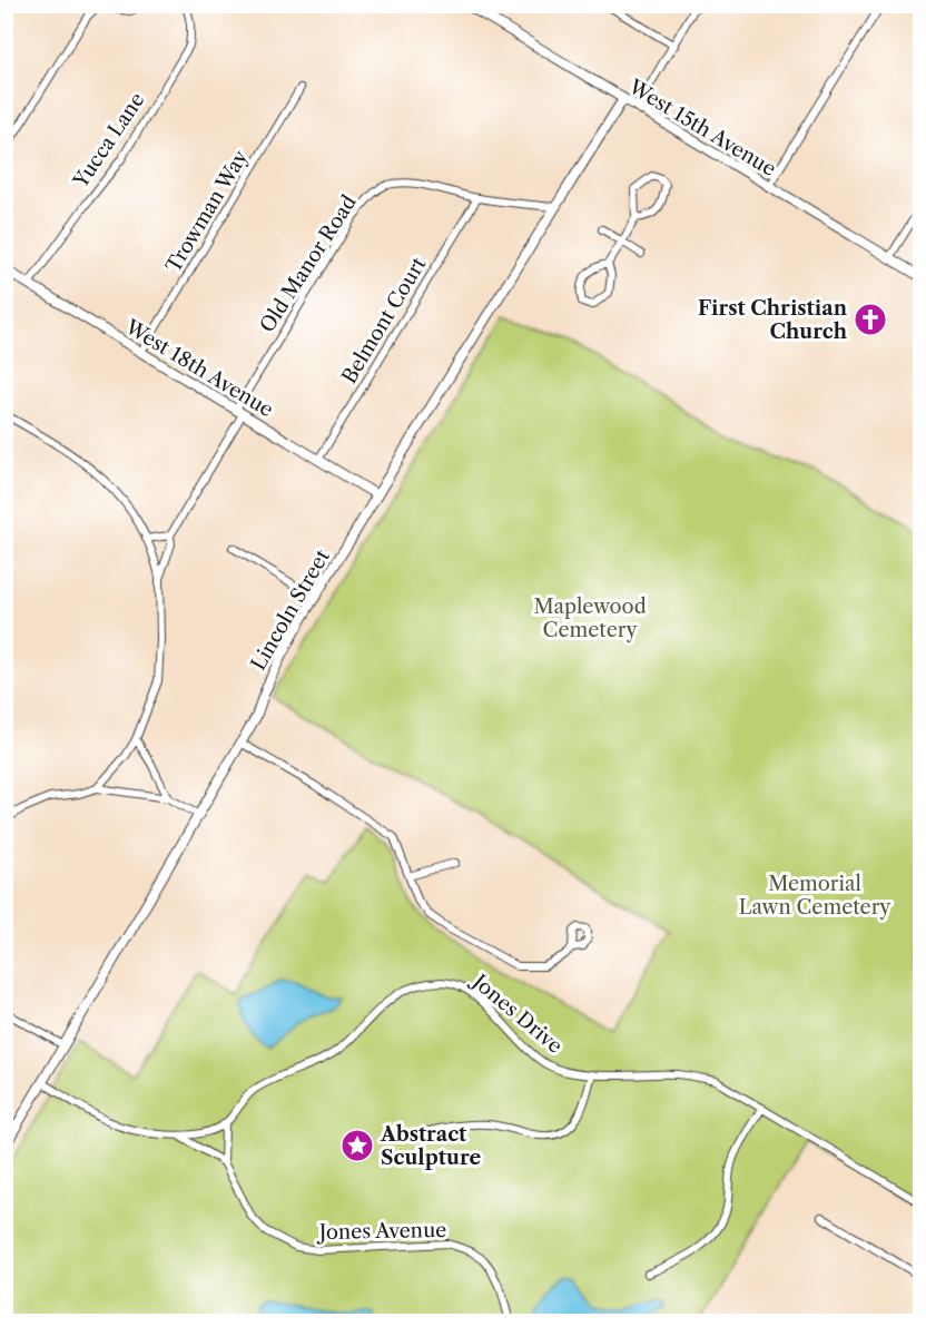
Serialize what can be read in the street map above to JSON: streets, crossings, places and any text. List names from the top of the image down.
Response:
{
  "streets": {
    "street": [
      "West 15th Avenue",
      "Yucca Lane",
      "Trowman Way",
      "Old Manor Road",
      "Belmont Court",
      "West 18th Avenue",
      "Lincoln Street",
      "Jones Drive",
      "Jones Avenue"
    ]
  },
  "crossings": [
    ["West 15th Avenue", "Lincoln Street"],
    ["Yucca Lane", "West 18th Avenue"],
    ["Trowman Way", "West 18th Avenue"],
    ["Old Manor Road", "Belmont Court"],
    ["Old Manor Road", "West 18th Avenue"],
    ["Old Manor Road", "Lincoln Street"],
    ["Belmont Court", "West 18th Avenue"],
    ["West 18th Avenue", "Lincoln Street"]
  ],
  "parks": ["Maplewood Cemetery", "Memorial Lawn Cemetery"],
  "places": {
    "church": ["First Christian Church"],
    "place": ["Abstract Sculpture"]
  }
}
